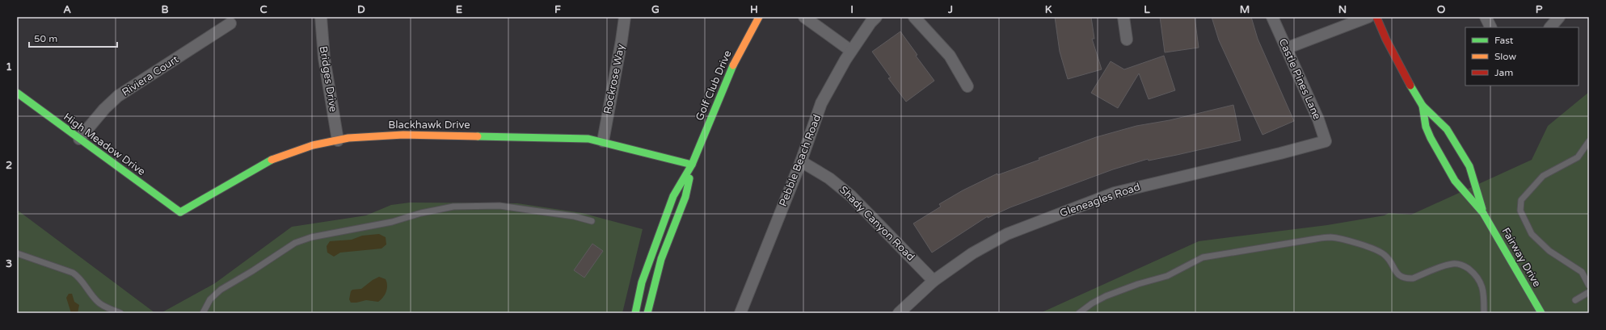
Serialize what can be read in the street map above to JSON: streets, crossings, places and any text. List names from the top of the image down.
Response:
{
  "streets": {
    "street": [
      "Riviera Court",
      "Bridges Drive",
      "Rockrose Way",
      "Castle Pines Lane",
      "Golf Club Drive",
      "Blackhawk Drive",
      "High Meadow Drive",
      "Pebble Beach Road",
      "Gleneagles Road",
      "Shady Canyon Road",
      "Fairway Drive"
    ]
  },
  "crossings": [
    ["Riviera Court", "High Meadow Drive"],
    ["Bridges Drive", "Blackhawk Drive"],
    ["Rockrose Way", "Blackhawk Drive"],
    ["Castle Pines Lane", "Gleneagles Road"],
    ["Golf Club Drive", "Blackhawk Drive"],
    ["Blackhawk Drive", "High Meadow Drive"],
    ["Pebble Beach Road", "Shady Canyon Road"],
    ["Gleneagles Road", "Shady Canyon Road"]
  ],
  "legend": ["Fast", "Slow", "Jam"],
  "scale_bar": "50 m",
  "grid": {
    "columns": [
      "A",
      "B",
      "C",
      "D",
      "E",
      "F",
      "G",
      "H",
      "I",
      "J",
      "K",
      "L",
      "M",
      "N",
      "O",
      "P"
    ],
    "rows": ["1", "2", "3"]
  }
}
